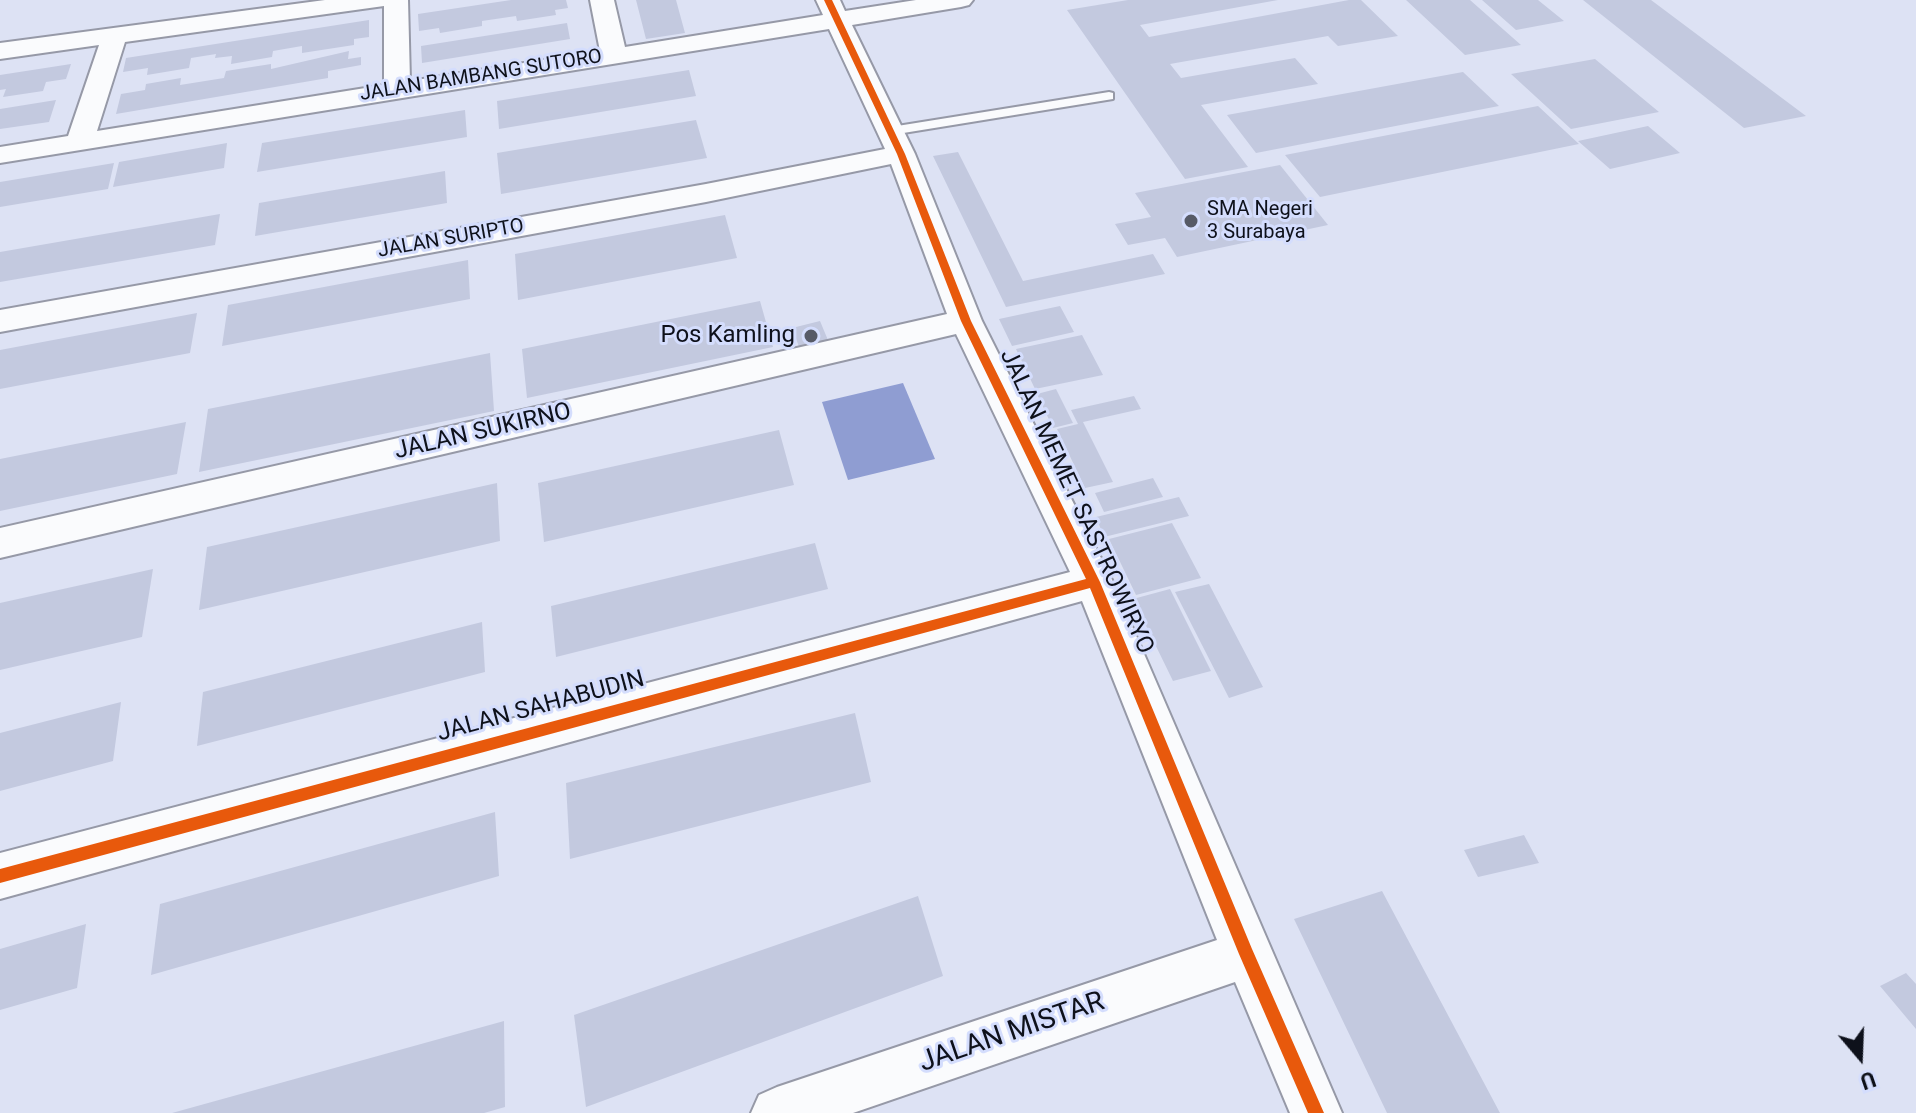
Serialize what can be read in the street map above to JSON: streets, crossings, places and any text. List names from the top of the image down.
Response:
{
  "streets": {
    "street": [
      "JALAN BAMBANG SUTORO",
      "JALAN SURIPTO",
      "JALAN SUKIRNO",
      "JALAN MEMET SASTROWIRYO",
      "JALAN SAHABUDIN",
      "JALAN MISTAR"
    ]
  },
  "crossings": [
    ["JALAN BAMBANG SUTORO", "JALAN MEMET SASTROWIRYO"],
    ["JALAN SURIPTO", "JALAN MEMET SASTROWIRYO"],
    ["JALAN SUKIRNO", "JALAN MEMET SASTROWIRYO"],
    ["JALAN MEMET SASTROWIRYO", "JALAN SAHABUDIN"],
    ["JALAN MEMET SASTROWIRYO", "JALAN MISTAR"]
  ],
  "places": ["SMA Negeri 3 Surabaya", "Pos Kamling"],
  "north": "bottom"
}
